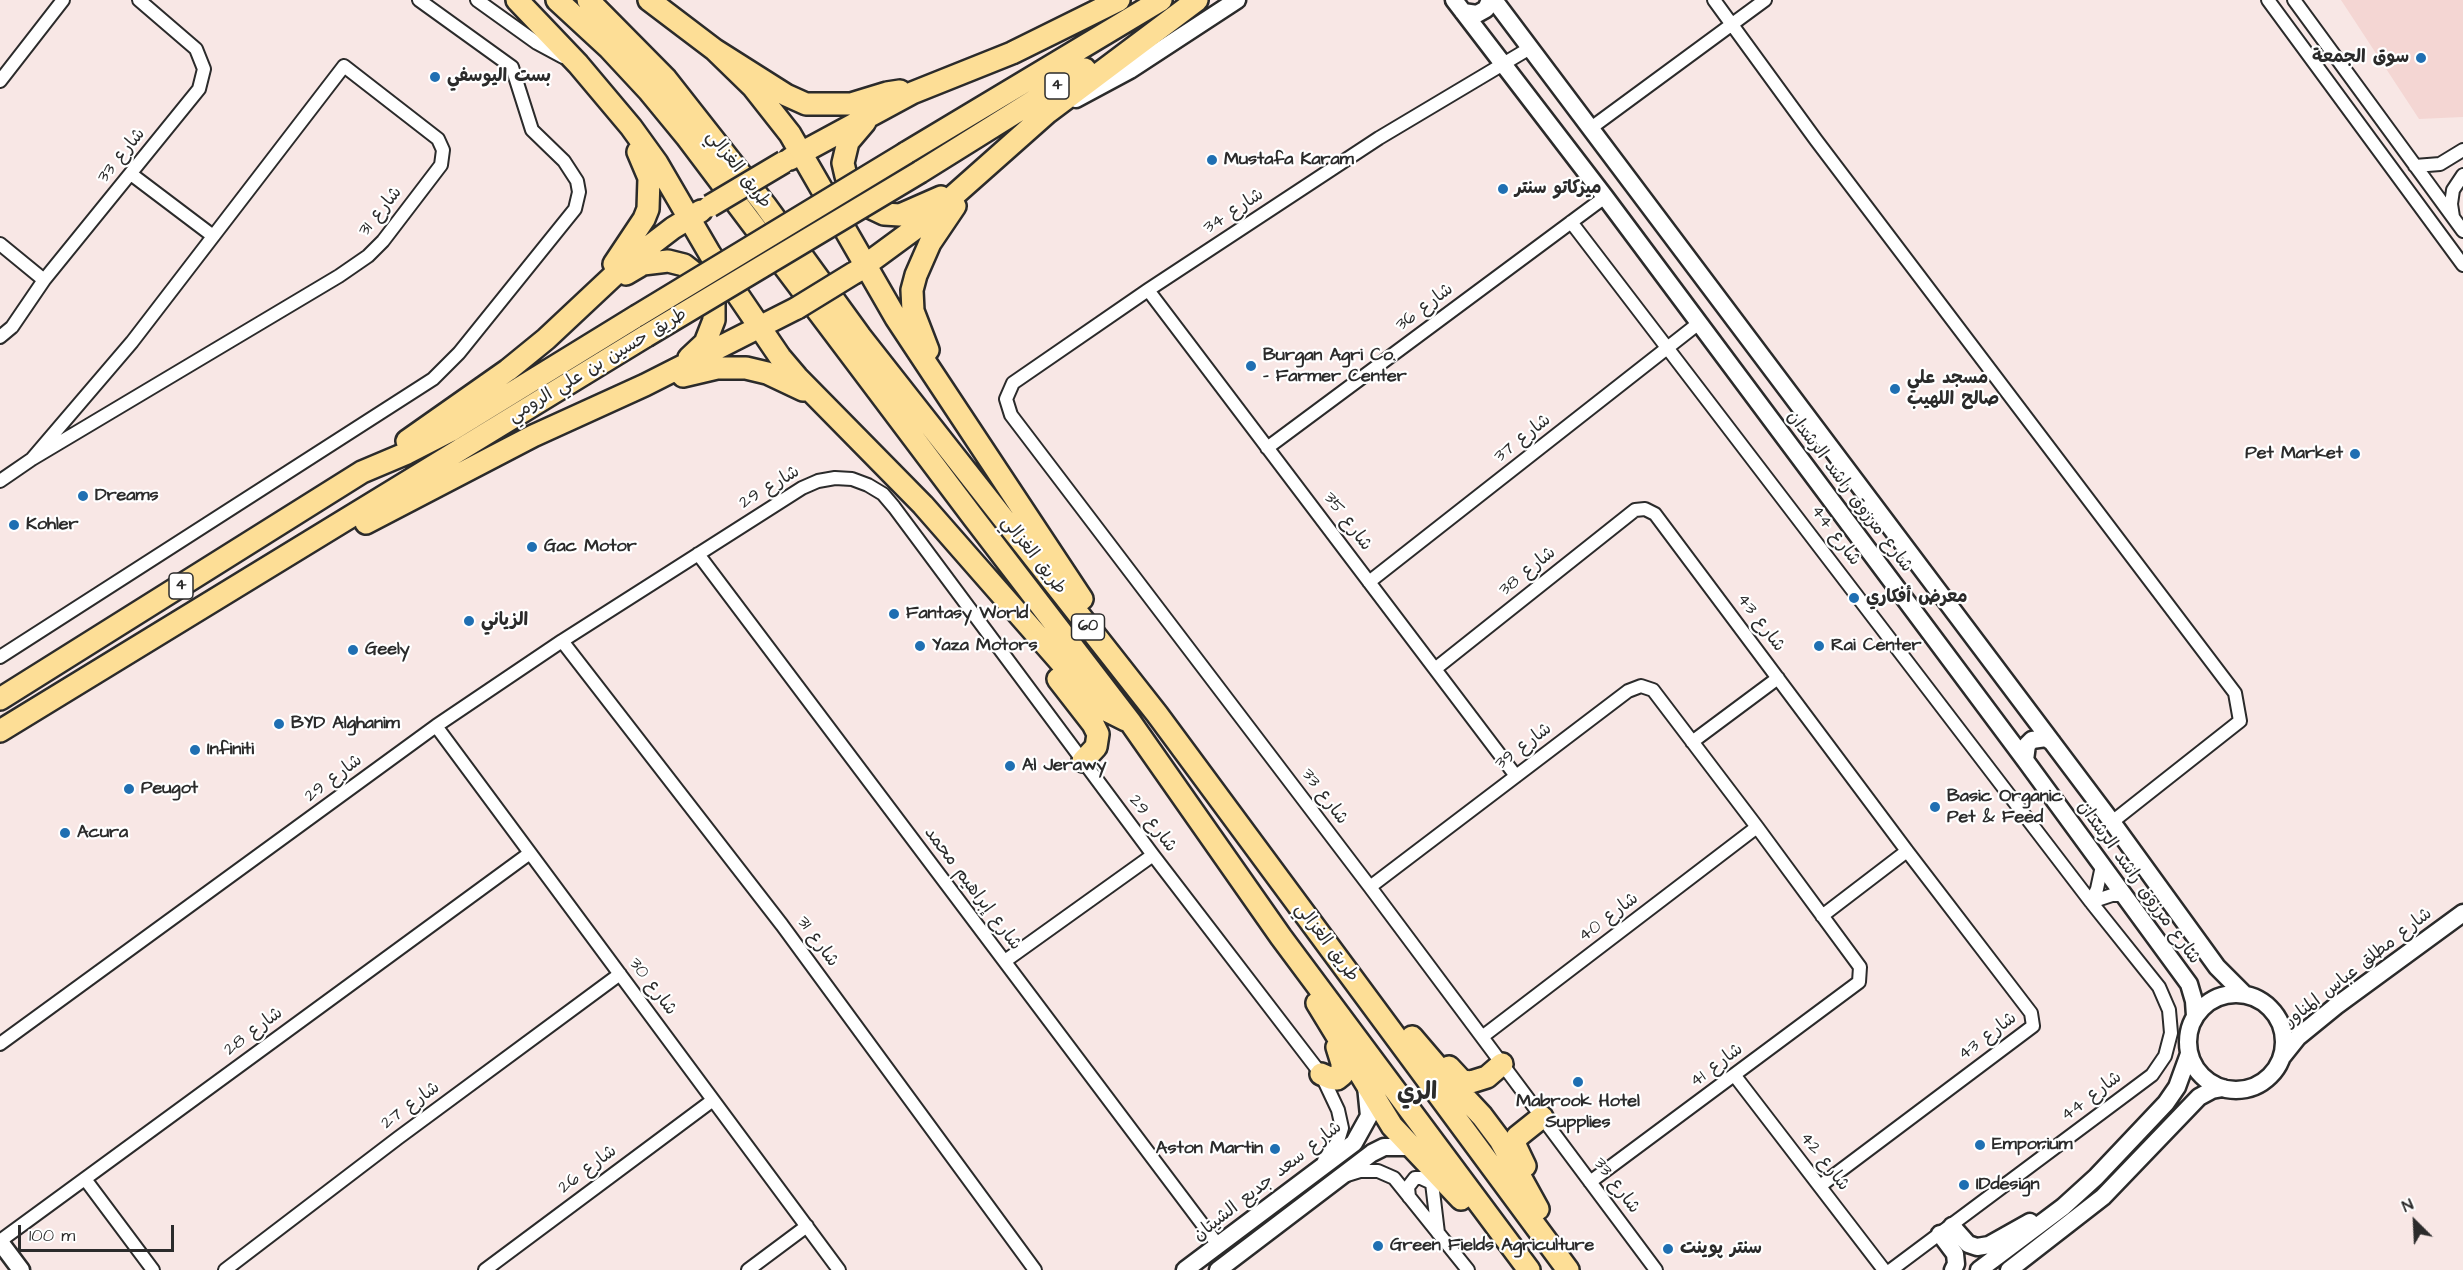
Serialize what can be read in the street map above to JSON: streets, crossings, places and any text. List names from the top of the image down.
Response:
{
  "streets": {
    "highway": [
      "4",
      "طريق الغزالي",
      "طريق حسين بن علي الرومي",
      "60"
    ],
    "street": [
      "شارع 33",
      "شارع 31",
      "شارع 34",
      "شارع 36",
      "شارع 37",
      "شارع 29",
      "شارع مرزوق راشد الرشدان",
      "شارع 35",
      "شارع 44",
      "شارع 38",
      "شارع 43",
      "شارع 39",
      "شارع إبراهيم محمد",
      "شارع 40",
      "شارع مطلق عباس المناور",
      "شارع 30",
      "شارع 28",
      "شارع 41",
      "شارع 27",
      "شارع 42",
      "شارع 26",
      "شارع سعد جديع الشيتان"
    ]
  },
  "crossings": [
    ["شارع 33", "شارع 34"],
    ["شارع 33", "شارع 39"],
    ["شارع 33", "شارع 40"],
    ["شارع 33", "شارع 41"],
    ["شارع 31", "شارع 29"],
    ["شارع 34", "شارع مرزوق راشد الرشدان"],
    ["شارع 34", "شارع 35"],
    ["شارع 36", "شارع مرزوق راشد الرشدان"],
    ["شارع 36", "شارع 35"],
    ["شارع 36", "شارع 44"],
    ["شارع 37", "شارع مرزوق راشد الرشدان"],
    ["شارع 37", "شارع 35"],
    ["شارع 37", "شارع 44"],
    ["شارع 29", "شارع إبراهيم محمد"],
    ["شارع 29", "شارع 30"],
    ["شارع 29", "شارع سعد جديع الشيتان"],
    ["شارع مرزوق راشد الرشدان", "شارع مطلق عباس المناور"],
    ["شارع 35", "شارع 38"],
    ["شارع 35", "شارع 39"],
    ["شارع 38", "شارع 43"],
    ["شارع 43", "شارع 42"],
    ["شارع 39", "شارع 40"],
    ["شارع 39", "شارع 41"],
    ["شارع إبراهيم محمد", "شارع سعد جديع الشيتان"],
    ["شارع 30", "شارع 28"],
    ["شارع 30", "شارع 27"],
    ["شارع 30", "شارع 26"],
    ["شارع 41", "شارع 42"]
  ],
  "districts": ["الري"],
  "places": [
    "سوق الجمعة",
    "بست اليوسفي",
    "Mustafa Karam",
    "ميركاتو سنتر",
    "Burgan Agri Co. - Farmer Center",
    "مسجد علي صالح اللهيب",
    "Pet Market",
    "Dreams",
    "Kohler",
    "Gac Motor",
    "معرض أفكاري",
    "Fantasy World",
    "الزياني",
    "Yaza Motors",
    "Rai Center",
    "Geely",
    "BYD Alghanim",
    "Infiniti",
    "Al Jerawy",
    "Peugot",
    "Basic Organic Pet & Feed",
    "Acura",
    "Mabrook Hotel Supplies",
    "Emporium",
    "Aston Martin",
    "IDdesign",
    "Green Fields Agriculture",
    "سنتر پوينت"
  ],
  "scale_bar": "100 m",
  "north": "top left"
}
